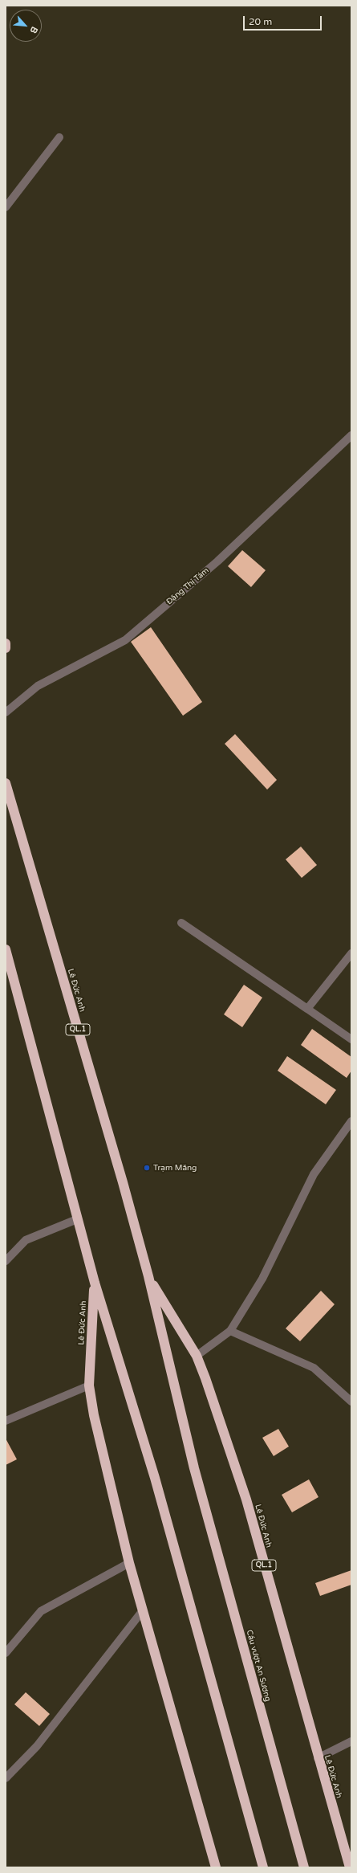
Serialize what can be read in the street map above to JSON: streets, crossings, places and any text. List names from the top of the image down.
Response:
{
  "streets": {
    "highway": ["Lê Đức Anh", "QL.1", "Cầu vượt An Sương"],
    "street": ["Đặng Thị Tám"]
  },
  "crossings": [
    ["Lê Đức Anh", "Cầu vượt An Sương"]
  ],
  "places": ["Trạm Măng"],
  "scale_bar": "20 m",
  "north": "bottom right"
}
